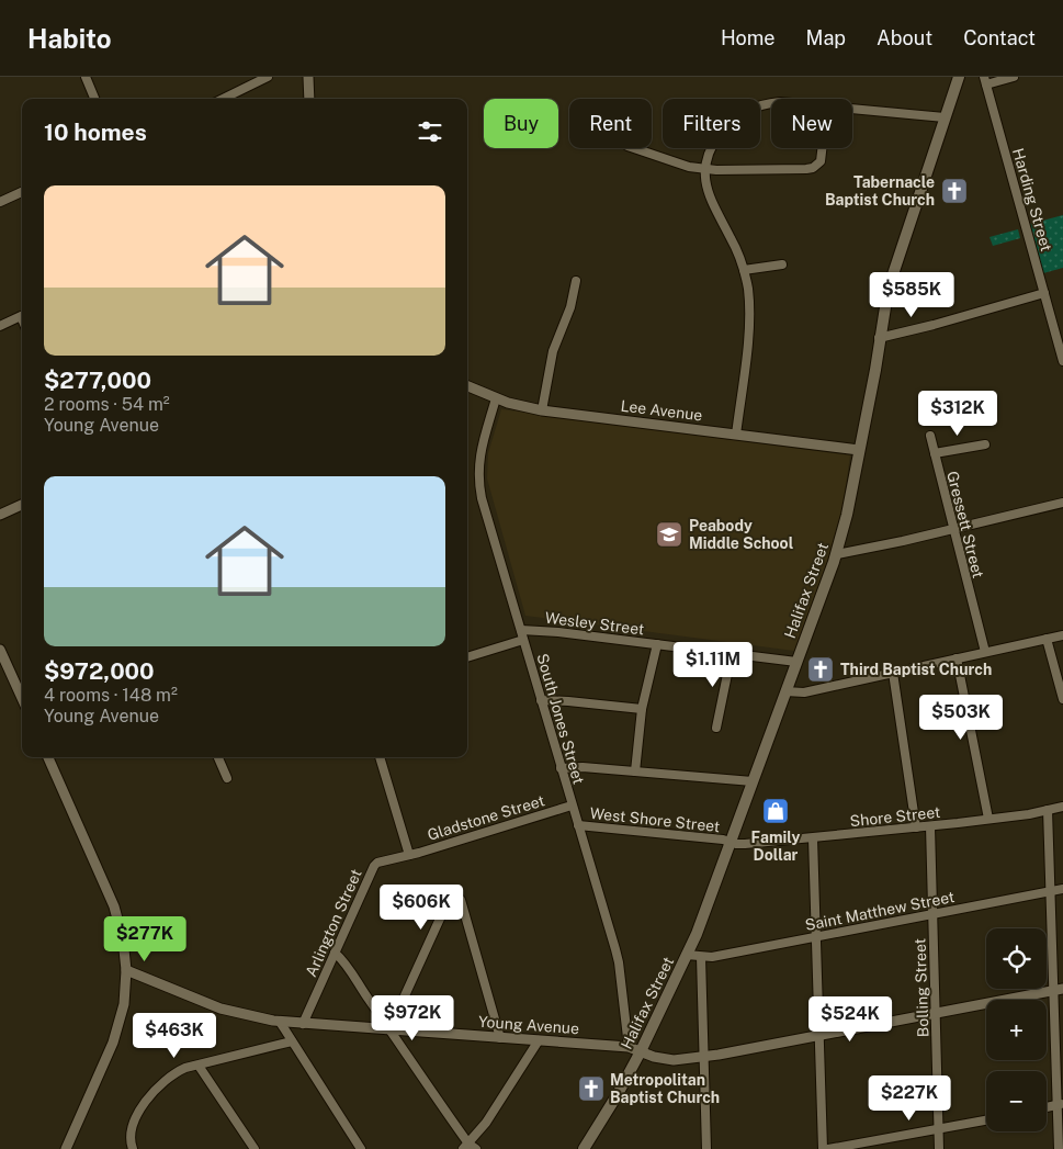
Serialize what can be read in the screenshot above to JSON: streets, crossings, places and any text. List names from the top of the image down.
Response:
{
  "streets": {
    "main road": ["Halifax Street"],
    "street": [
      "Harding Street",
      "Lee Avenue",
      "Gressett Street",
      "Wesley Street",
      "South Jones Street",
      "Shore Street",
      "Gladstone Street",
      "West Shore Street",
      "Saint Matthew Street",
      "Arlington Street",
      "Bolling Street",
      "Young Avenue"
    ]
  },
  "crossings": [
    ["Lee Avenue", "Halifax Street"],
    ["Lee Avenue", "South Jones Street"],
    ["Halifax Street", "Wesley Street"],
    ["Halifax Street", "Shore Street"],
    ["Halifax Street", "West Shore Street"],
    ["Halifax Street", "Saint Matthew Street"],
    ["Halifax Street", "Young Avenue"],
    ["Wesley Street", "South Jones Street"],
    ["South Jones Street", "Gladstone Street"],
    ["South Jones Street", "West Shore Street"],
    ["South Jones Street", "Young Avenue"],
    ["Shore Street", "West Shore Street"],
    ["Shore Street", "Bolling Street"],
    ["Gladstone Street", "Arlington Street"],
    ["Saint Matthew Street", "Bolling Street"],
    ["Arlington Street", "Young Avenue"],
    ["Bolling Street", "Young Avenue"]
  ],
  "places": {
    "church": ["Tabernacle Baptist Church", "Third Baptist Church", "Metropolitan Baptist Church"],
    "school or university": ["Peabody Middle School"],
    "shop": ["Family Dollar"]
  },
  "page": {
    "header": "Habito",
    "nav": [
      "Home",
      "Map",
      "About",
      "Contact"
    ],
    "chip": [
      "Buy",
      "Rent",
      "Filters",
      "New"
    ],
    "heading": "10 homes",
    "list": [
      {
        "name": "$277,000",
        "note": "2 rooms · 54 m² · Young Avenue"
      },
      {
        "name": "$972,000",
        "note": "4 rooms · 148 m² · Young Avenue"
      }
    ],
    "price": [
      "$585K",
      "$312K",
      "$1.11M",
      "$503K",
      "$606K",
      "$277K",
      "$972K",
      "$524K",
      "$463K",
      "$227K"
    ],
    "map_buttons": ["+", "−"]
  }
}
